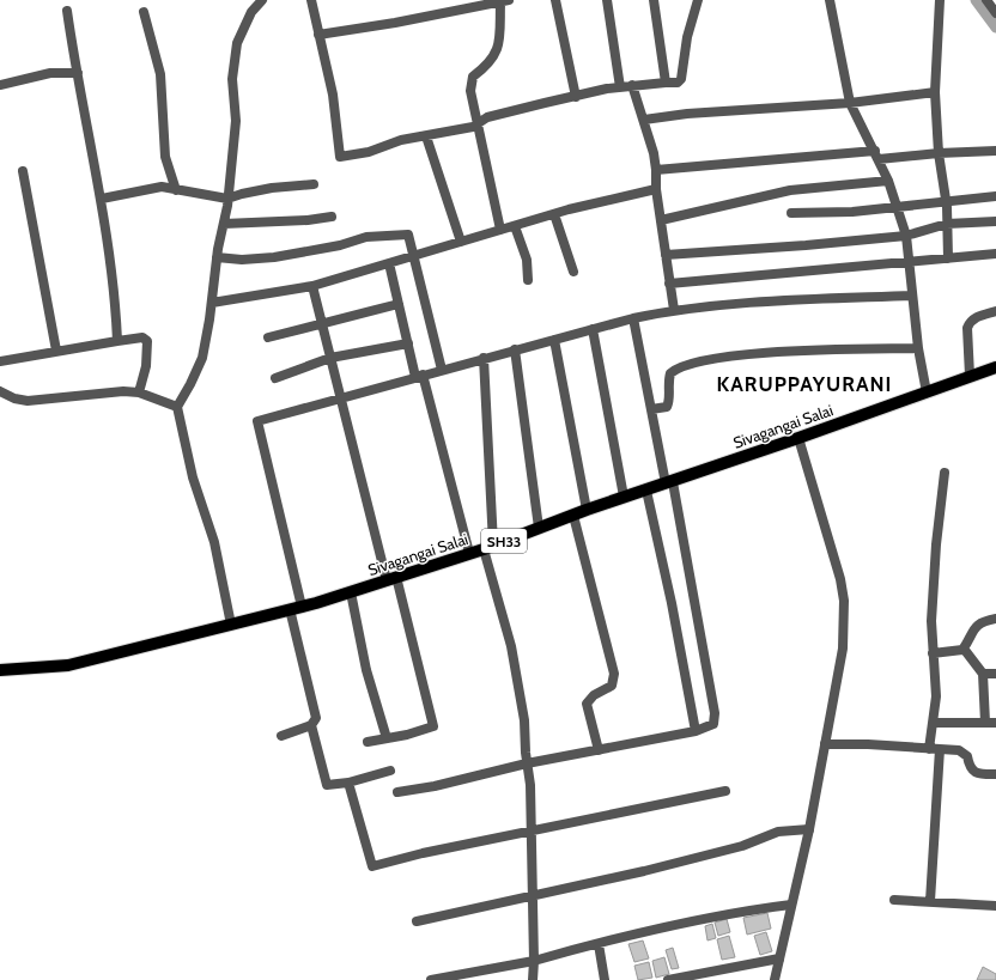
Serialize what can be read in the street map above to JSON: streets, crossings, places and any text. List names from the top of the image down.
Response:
{
  "streets": {
    "main road": ["Sivagangai Salai", "SH33"]
  },
  "districts": ["KARUPPAYURANI"]
}
